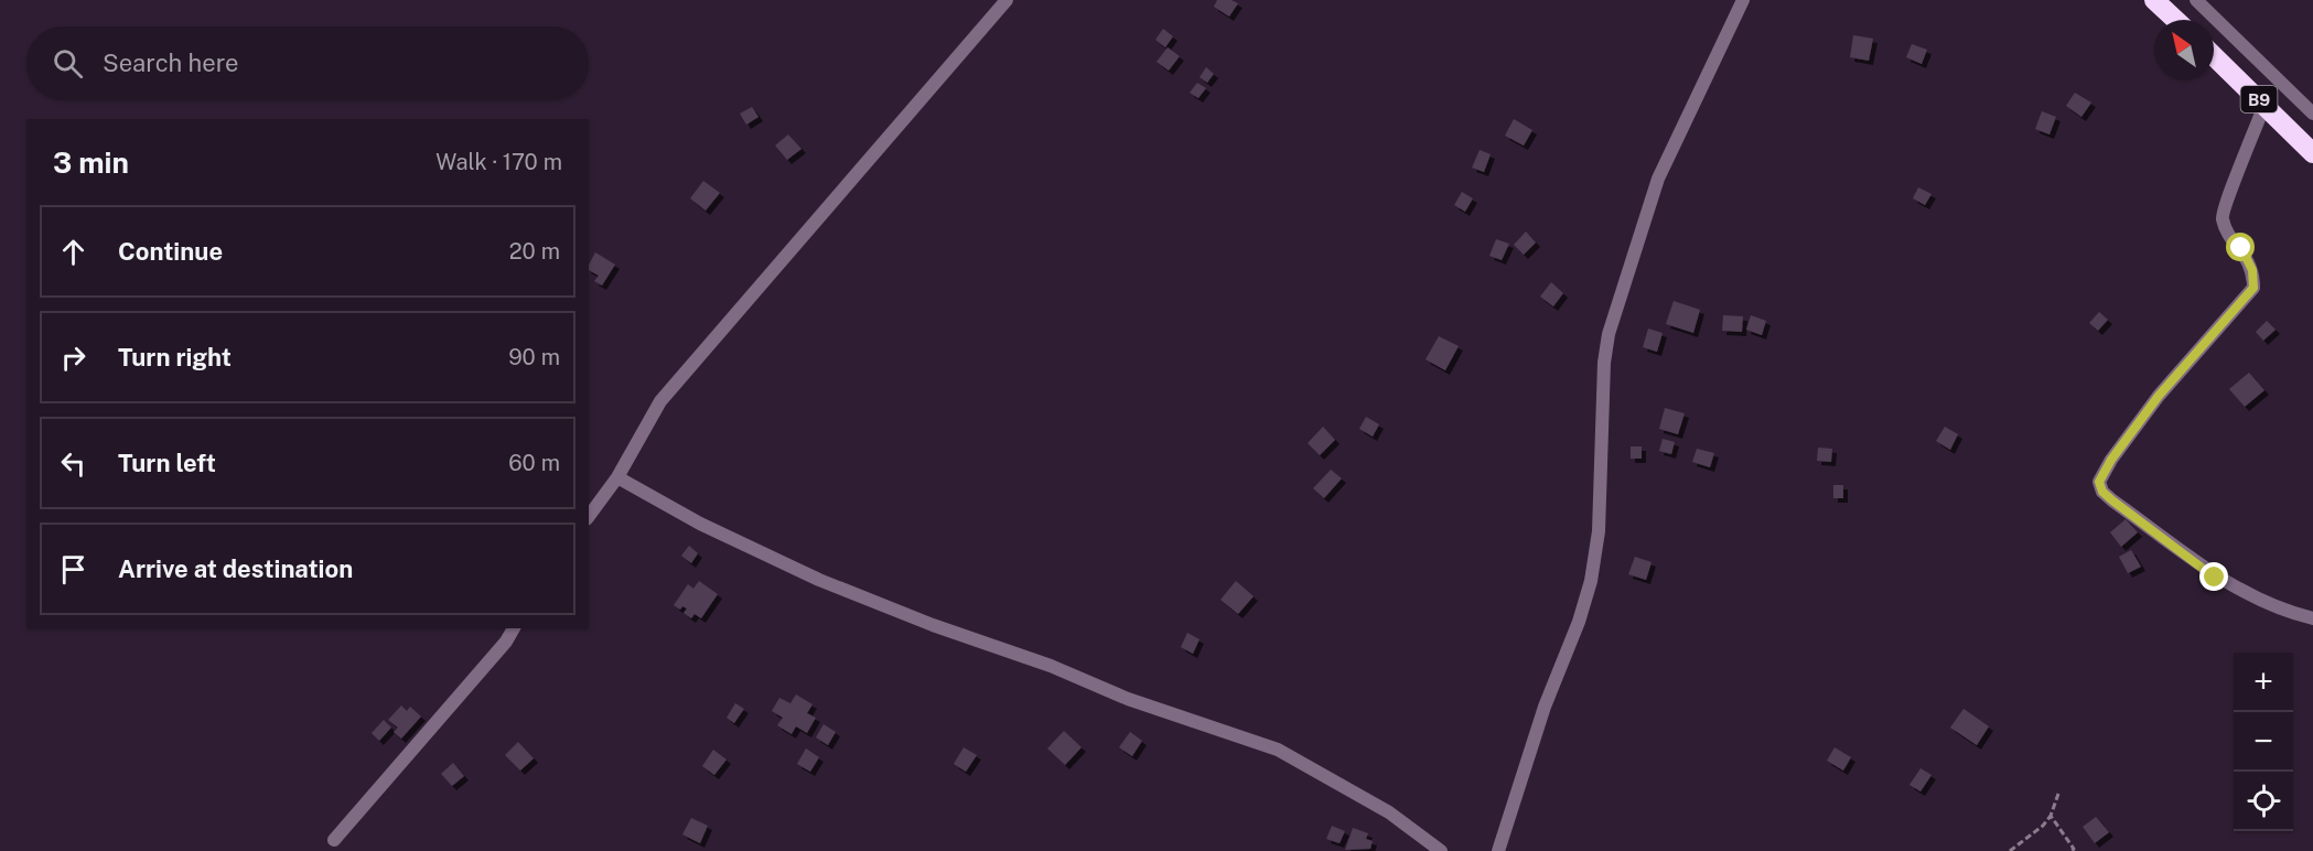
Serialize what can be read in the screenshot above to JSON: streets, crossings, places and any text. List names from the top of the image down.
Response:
{
  "streets": {
    "highway": ["B9"]
  },
  "north": "top left",
  "page": {
    "search": "Search here",
    "heading": ["3 min", "Walk · 170 m"],
    "list": [
      ["Continue", "20 m"],
      ["Turn right", "90 m"],
      ["Turn left", "60 m"],
      "Arrive at destination"
    ],
    "map_buttons": ["+", "−"]
  }
}
